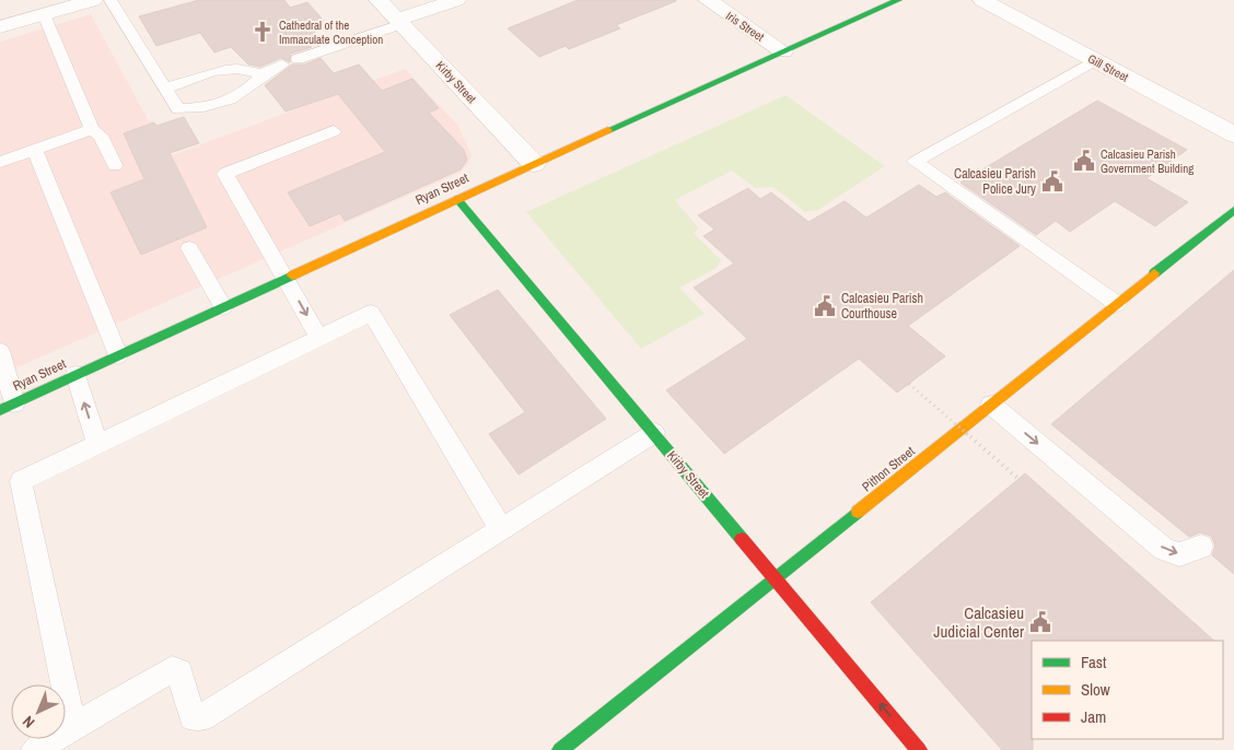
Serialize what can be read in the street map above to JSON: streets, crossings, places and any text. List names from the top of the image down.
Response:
{
  "streets": {
    "street": [
      "Iris Street",
      "Gill Street",
      "Kirby Street",
      "Ryan Street",
      "Pithon Street"
    ]
  },
  "crossings": [
    ["Iris Street", "Ryan Street"],
    ["Kirby Street", "Ryan Street"],
    ["Kirby Street", "Pithon Street"]
  ],
  "places": {
    "church": ["Cathedral of the Immaculate Conception"],
    "public building": [
      "Calcasieu Parish Government Building",
      "Calcasieu Parish Police Jury",
      "Calcasieu Parish Courthouse",
      "Calcasieu Judicial Center"
    ]
  },
  "legend": ["Fast", "Slow", "Jam"],
  "north": "bottom left"
}
